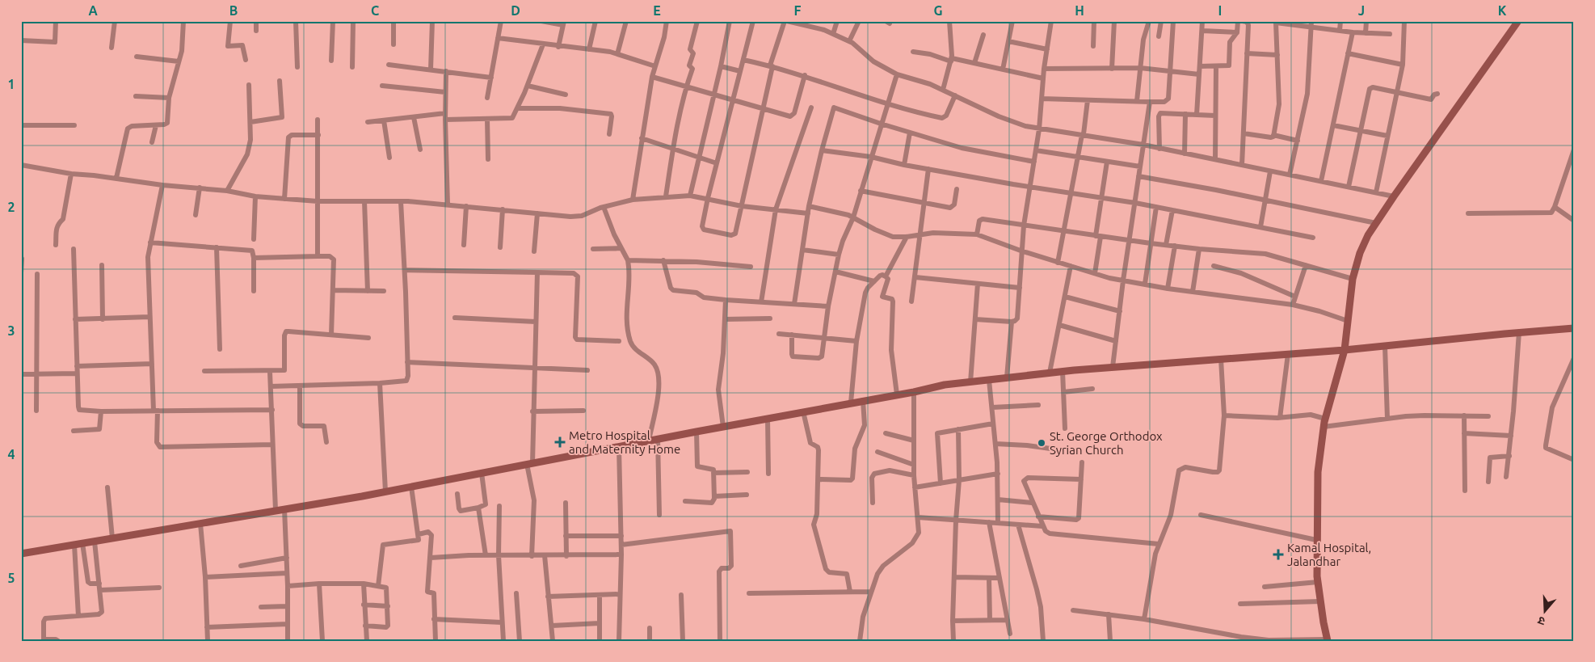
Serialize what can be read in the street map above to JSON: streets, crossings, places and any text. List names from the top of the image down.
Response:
{
  "places": {
    "health": ["Metro Hospital and Maternity Home", "Kamal Hospital, Jalandhar"],
    "other": ["St. George Orthodox Syrian Church"]
  },
  "north": "bottom",
  "grid": {
    "columns": [
      "A",
      "B",
      "C",
      "D",
      "E",
      "F",
      "G",
      "H",
      "I",
      "J",
      "K"
    ],
    "rows": [
      "1",
      "2",
      "3",
      "4",
      "5"
    ]
  }
}
